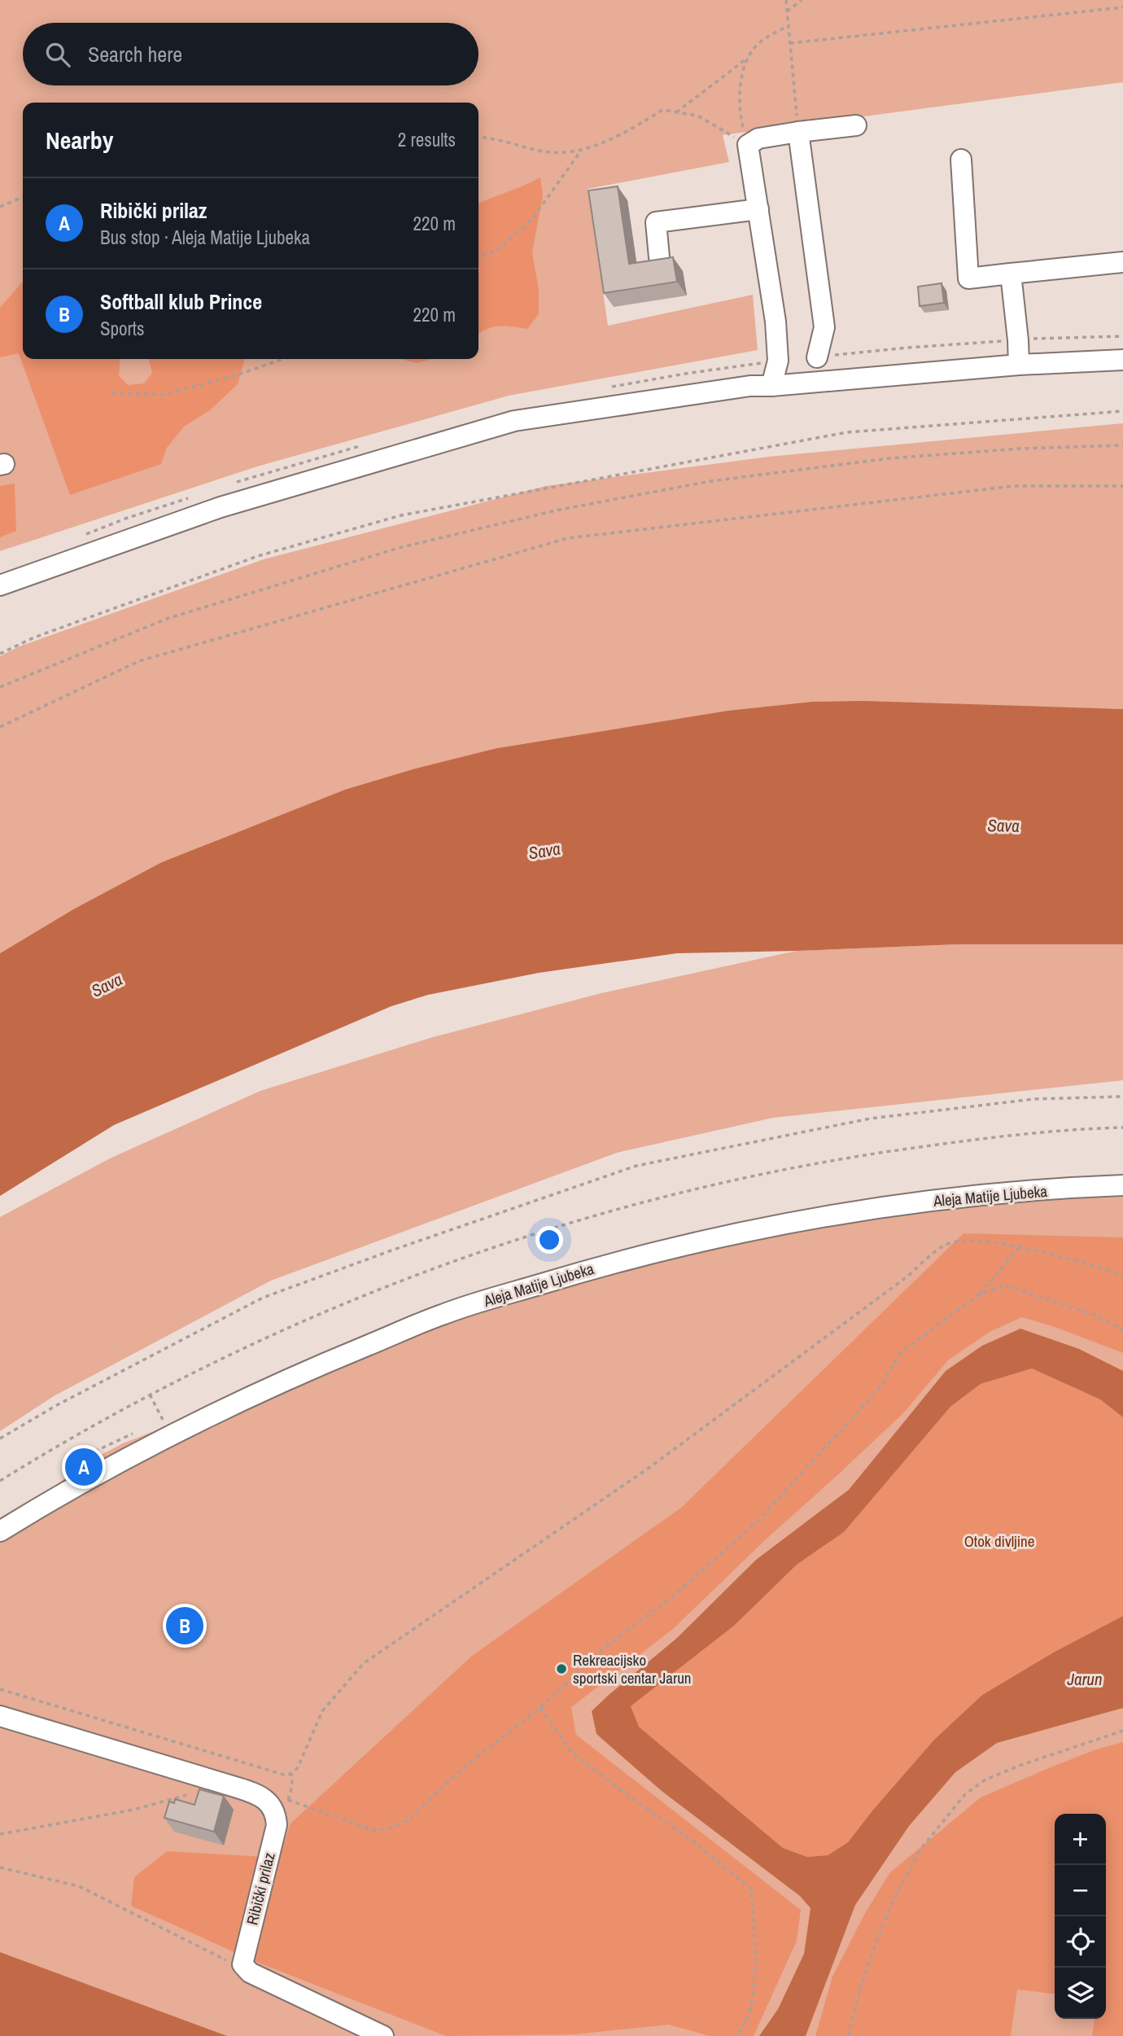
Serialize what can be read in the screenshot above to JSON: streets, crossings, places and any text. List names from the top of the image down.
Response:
{
  "streets": {
    "street": ["Aleja Matije Ljubeka", "Ribički prilaz"]
  },
  "water": ["Sava", "Jarun"],
  "parks": ["Otok divljine"],
  "places": ["Rekreacijsko sportski centar Jarun"],
  "page": {
    "search": "Search here",
    "heading": ["Nearby", "2 results"],
    "list": [
      {
        "mark": "A",
        "name": "Ribički prilaz",
        "note": "Bus stop · Aleja Matije Ljubeka",
        "value": "220 m"
      },
      {
        "mark": "B",
        "name": "Softball klub Prince",
        "note": "Sports",
        "value": "220 m"
      }
    ],
    "pins": ["A", "B"],
    "map_buttons": ["+", "−"]
  }
}
